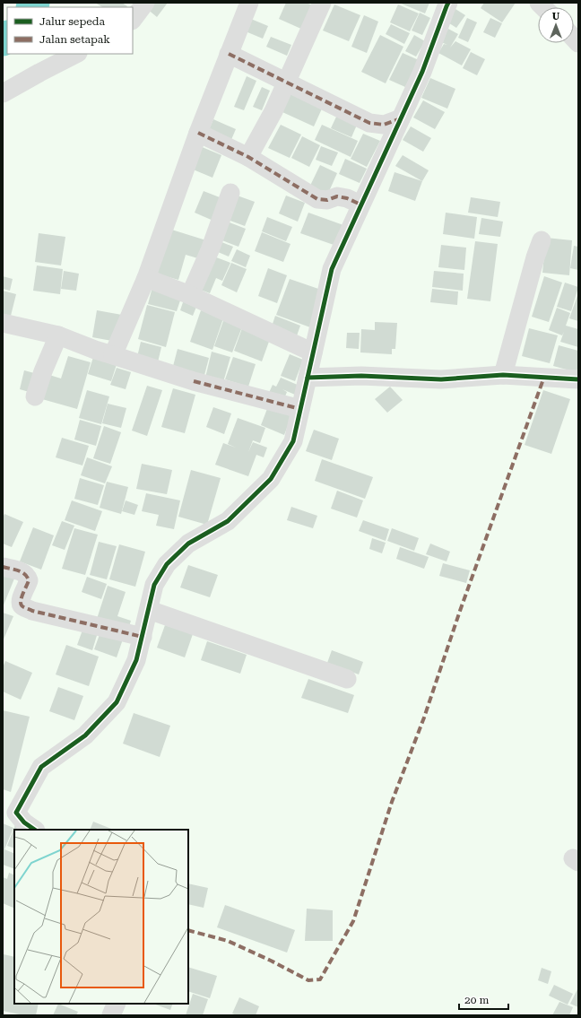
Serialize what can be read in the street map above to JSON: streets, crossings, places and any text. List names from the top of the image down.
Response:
{
  "legend": ["Jalur sepeda", "Jalan setapak"],
  "scale_bar": "20 m",
  "north": "top"
}
